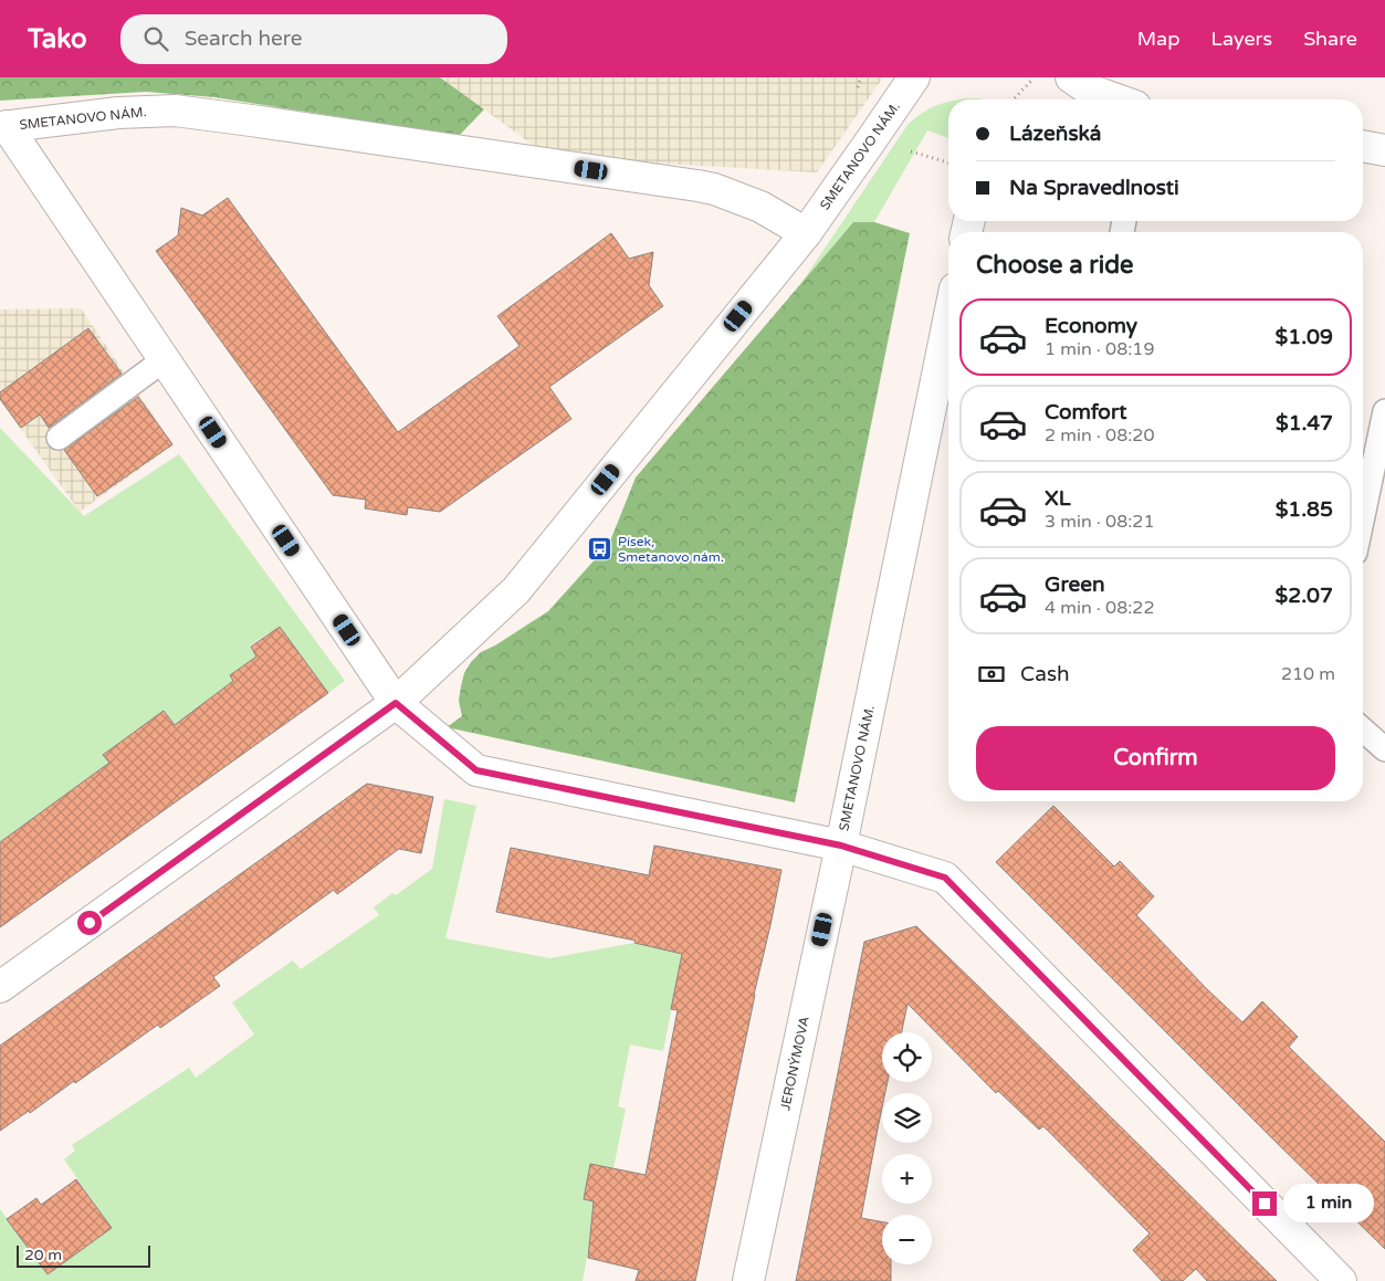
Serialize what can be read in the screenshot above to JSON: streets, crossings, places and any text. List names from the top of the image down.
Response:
{
  "streets": {
    "street": ["SMETANOVO NÁM.", "JERONÝMOVA"]
  },
  "crossings": [
    ["SMETANOVO NÁM.", "JERONÝMOVA"]
  ],
  "places": {
    "bus stop": ["Písek, Smetanovo nám."]
  },
  "scale_bar": "20 m",
  "page": {
    "header": "Tako",
    "search": "Search here",
    "nav": ["Map", "Layers", "Share"],
    "banner": ["Lázeňská", "Na Spravedlnosti"],
    "heading": "Choose a ride",
    "list": [
      {
        "name": "Economy",
        "note": "1 min · 08:19",
        "value": "$1.09"
      },
      {
        "name": "Comfort",
        "note": "2 min · 08:20",
        "value": "$1.47"
      },
      {
        "name": "XL",
        "note": "3 min · 08:21",
        "value": "$1.85"
      },
      {
        "name": "Green",
        "note": "4 min · 08:22",
        "value": "$2.07"
      }
    ],
    "pay": ["Cash", "210 m"],
    "buttons": "Confirm",
    "map_buttons": ["+", "−"],
    "bubble": "1 min",
    "scale": "20 m"
  }
}
